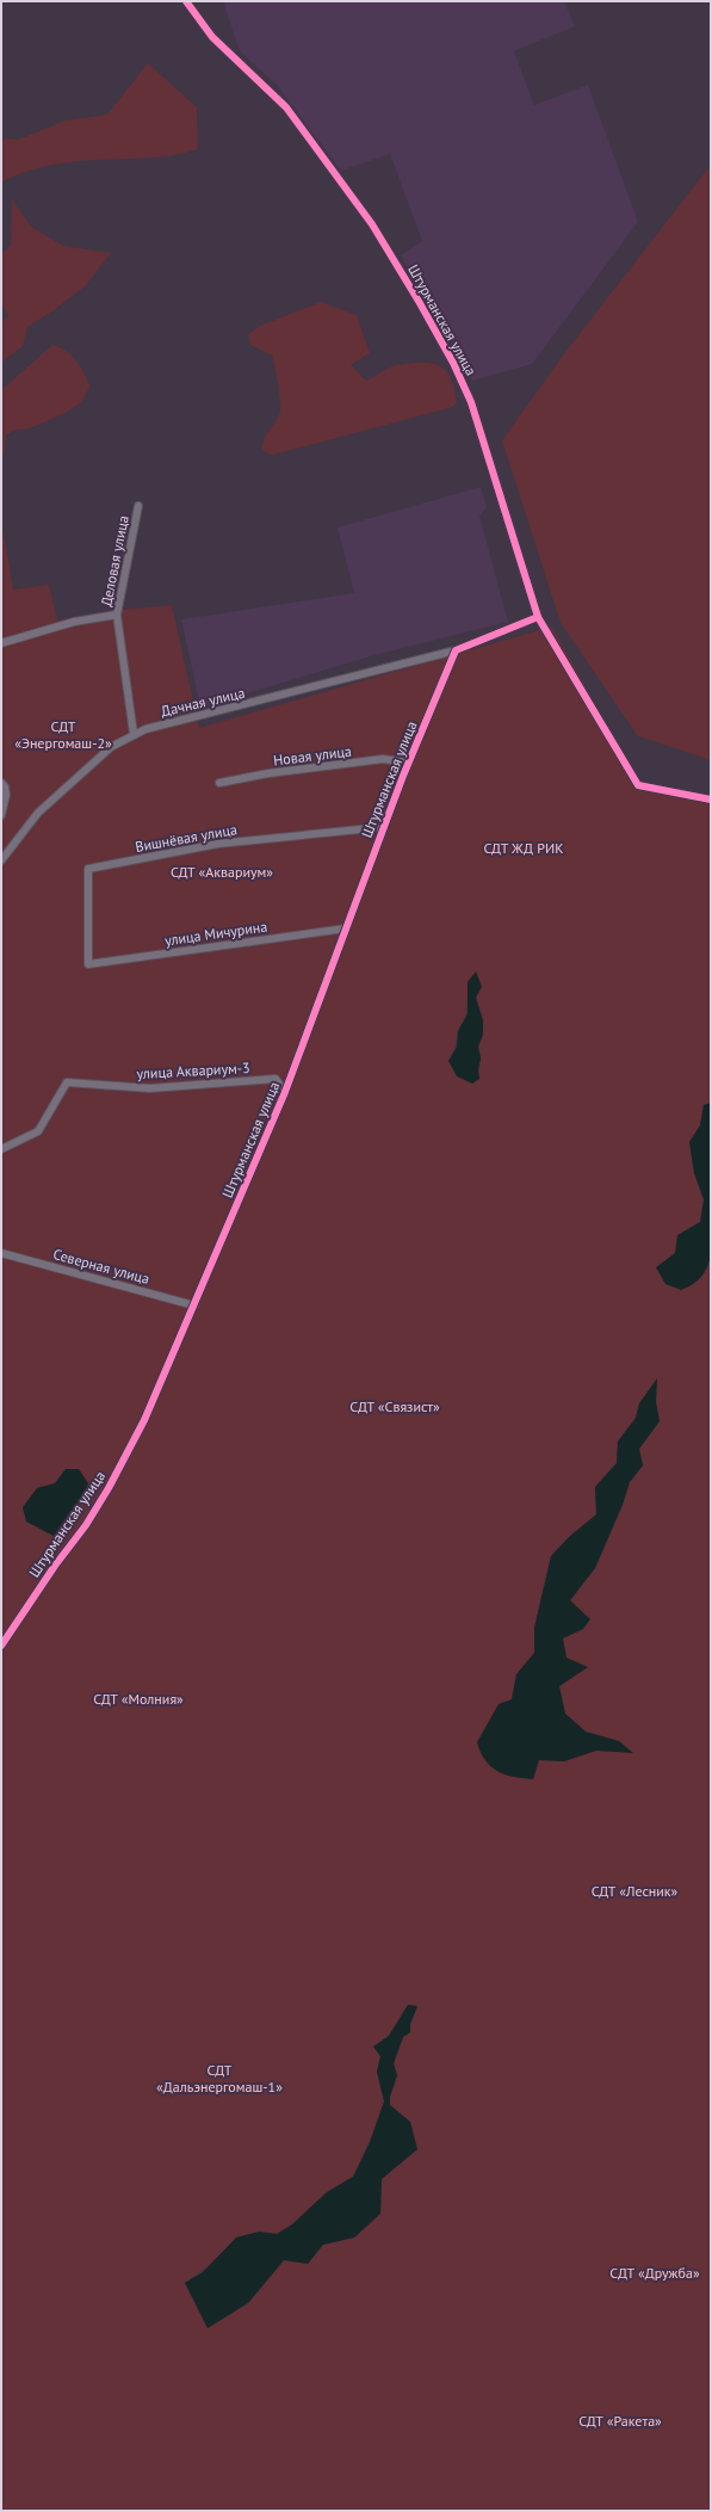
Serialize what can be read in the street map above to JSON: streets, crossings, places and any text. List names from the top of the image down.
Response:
{
  "streets": {
    "street": [
      "Штурманская улица",
      "Деловая улица",
      "Дачная улица",
      "Новая улица",
      "Вишнёвая улица",
      "улица Мичурина",
      "улица Аквариум-3",
      "Северная улица"
    ]
  },
  "crossings": [
    ["Штурманская улица", "Дачная улица"],
    ["Штурманская улица", "Новая улица"],
    ["Штурманская улица", "Вишнёвая улица"],
    ["Штурманская улица", "улица Мичурина"],
    ["Штурманская улица", "улица Аквариум-3"],
    ["Штурманская улица", "Северная улица"],
    ["Деловая улица", "Дачная улица"],
    ["Вишнёвая улица", "улица Мичурина"]
  ],
  "parks": [
    "СДТ «Энергомаш-2»",
    "СДТ ЖД РИК",
    "СДТ «Аквариум»",
    "СДТ «Связист»",
    "СДТ «Молния»",
    "СДТ «Лесник»",
    "СДТ «Дальэнергомаш-1»",
    "СДТ «Дружба»",
    "СДТ «Ракета»"
  ]
}
